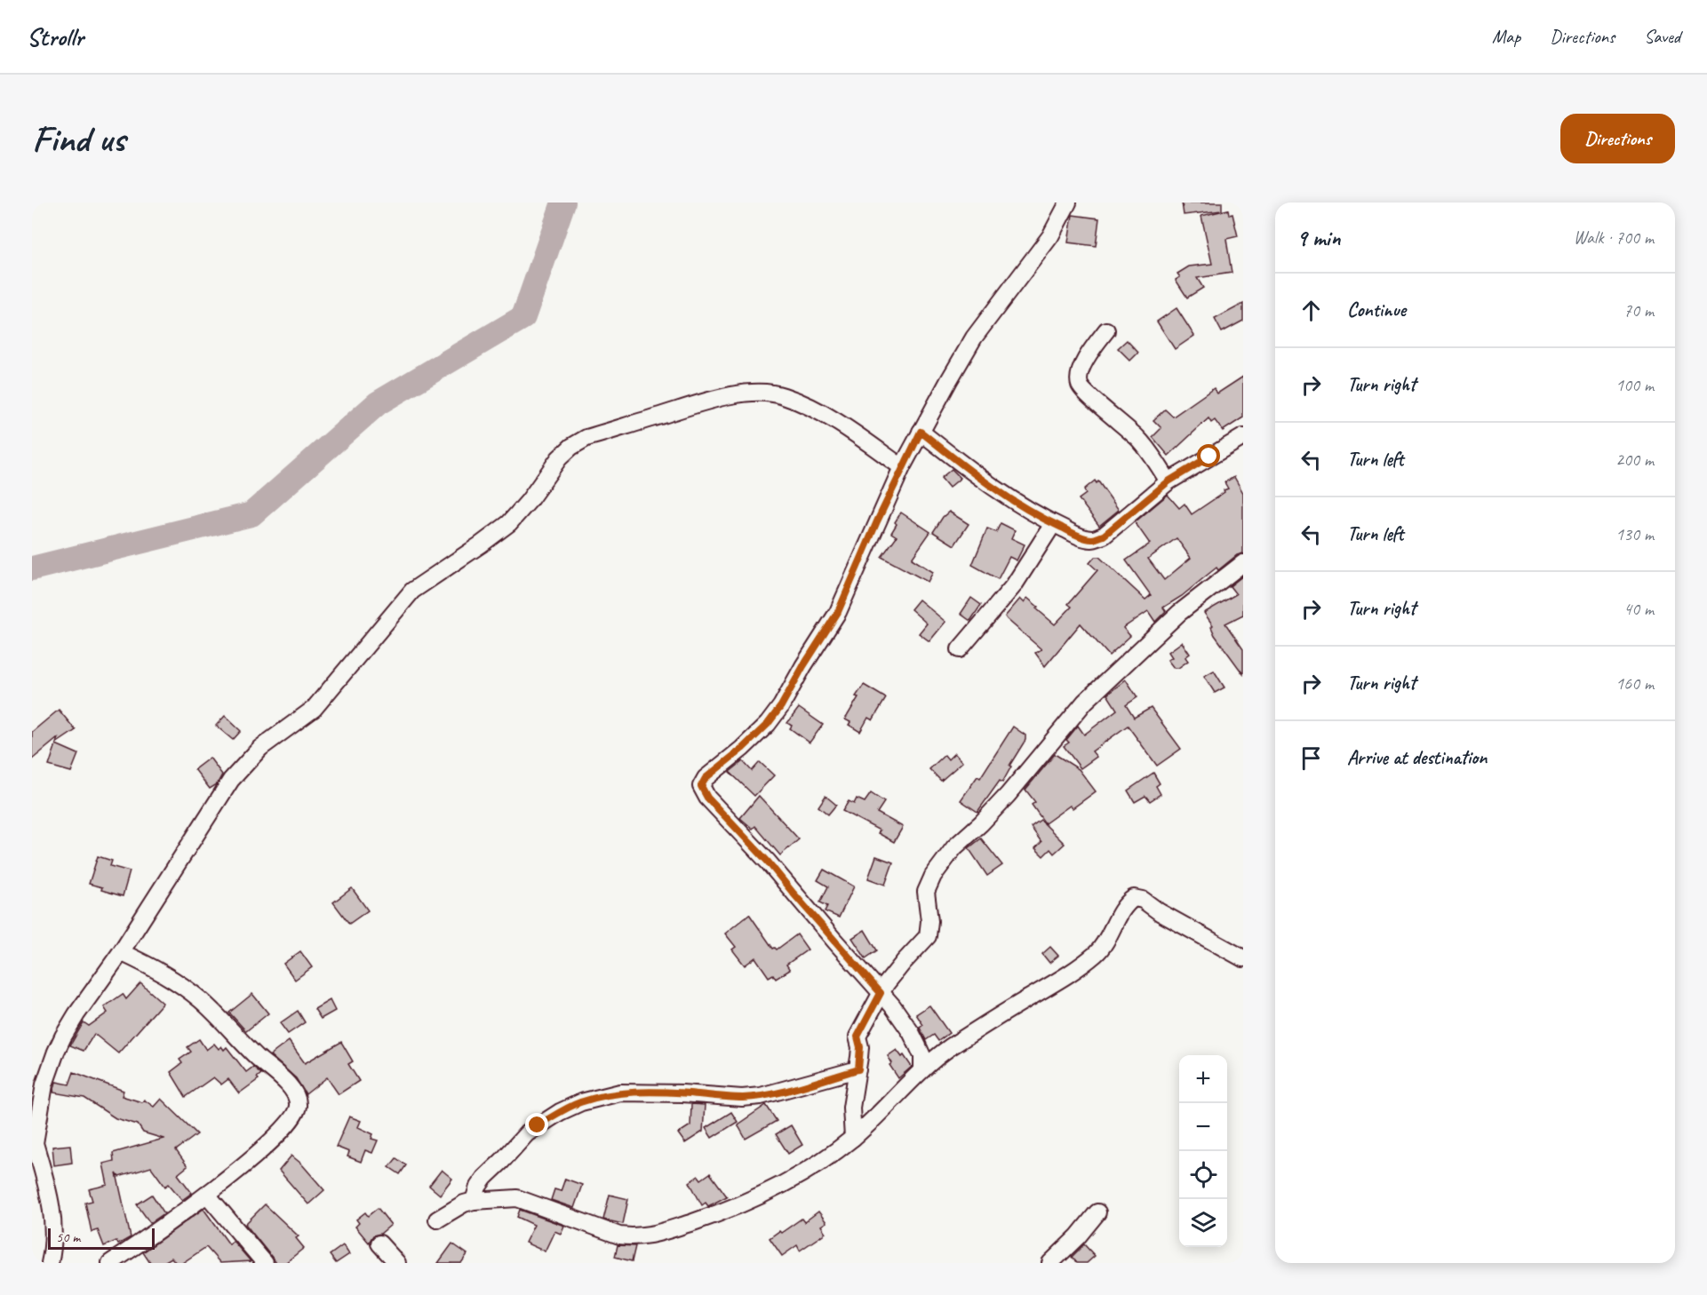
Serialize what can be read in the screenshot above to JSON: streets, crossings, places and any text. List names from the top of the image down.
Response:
{
  "scale_bar": "50 m",
  "page": {
    "header": "Strollr",
    "nav": ["Map", "Directions", "Saved"],
    "buttons": "Directions",
    "title": "Find us",
    "heading": ["9 min", "Walk · 700 m"],
    "list": [
      ["Continue", "70 m"],
      ["Turn right", "100 m"],
      ["Turn left", "200 m"],
      ["Turn left", "130 m"],
      ["Turn right", "40 m"],
      ["Turn right", "160 m"],
      "Arrive at destination"
    ],
    "map_buttons": ["+", "−"],
    "scale": "50 m"
  }
}
